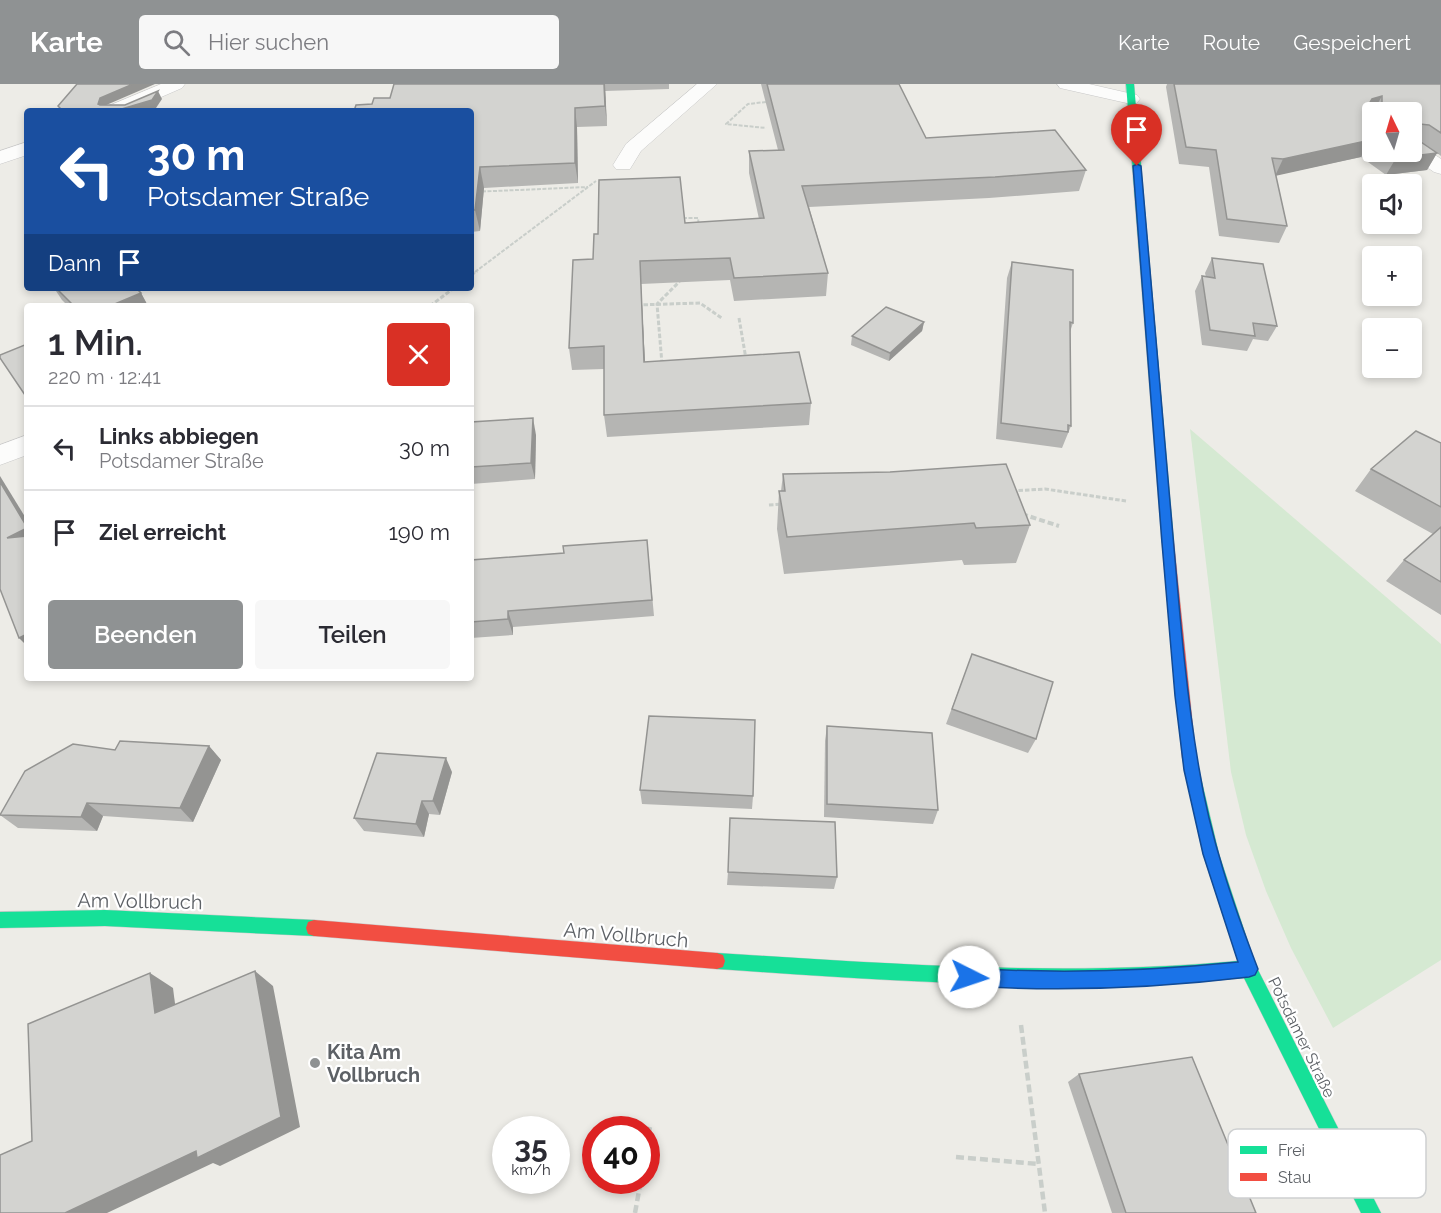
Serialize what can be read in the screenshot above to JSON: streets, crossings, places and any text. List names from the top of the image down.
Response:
{
  "streets": {
    "street": ["Am Vollbruch", "Potsdamer Straße"]
  },
  "crossings": [
    ["Am Vollbruch", "Potsdamer Straße"]
  ],
  "places": ["Kita Am Vollbruch"],
  "legend": ["Frei", "Stau"],
  "north": "top",
  "page": {
    "header": "Karte",
    "search": "Hier suchen",
    "nav": ["Karte", "Route", "Gespeichert"],
    "map_buttons": ["+", "−"],
    "turn": ["30 m", "Potsdamer Straße"],
    "then": "Dann",
    "heading": ["1 Min.", "220 m · 12:41"],
    "list": [
      {
        "name": "Links abbiegen",
        "note": "Potsdamer Straße",
        "value": "30 m"
      },
      {
        "name": "Ziel erreicht",
        "value": "190 m"
      }
    ],
    "buttons": ["Beenden", "Teilen"],
    "speed": "35 km/h",
    "limit": "40"
  }
}
